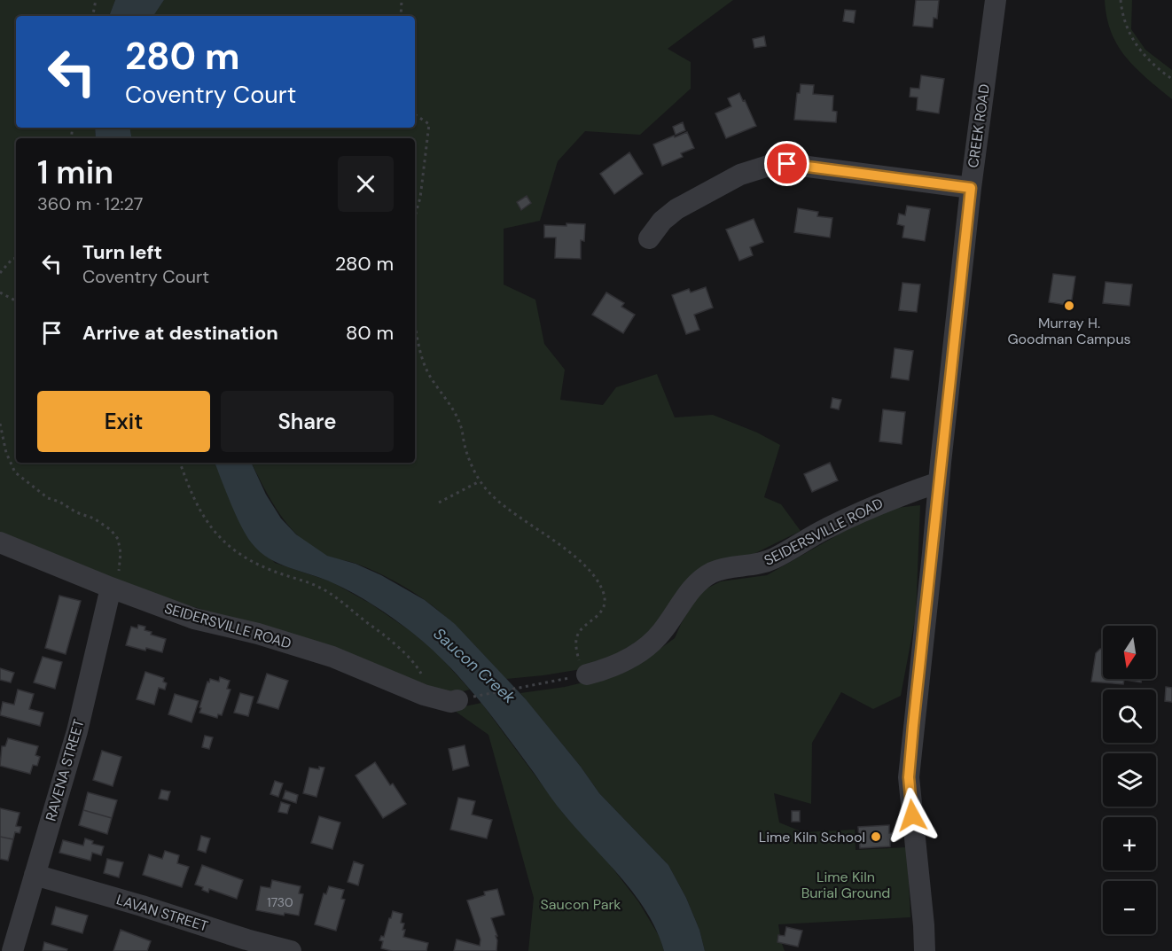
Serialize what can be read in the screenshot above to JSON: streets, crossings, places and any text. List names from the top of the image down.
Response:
{
  "streets": {
    "street": [
      "CREEK ROAD",
      "SEIDERSVILLE ROAD",
      "RAVENA STREET",
      "LAVAN STREET"
    ]
  },
  "crossings": [
    ["CREEK ROAD", "SEIDERSVILLE ROAD"],
    ["SEIDERSVILLE ROAD", "RAVENA STREET"],
    ["RAVENA STREET", "LAVAN STREET"]
  ],
  "water": ["Saucon Creek"],
  "parks": ["Lime Kiln Burial Ground", "Saucon Park"],
  "places": ["Murray H. Goodman Campus", "Lime Kiln School"],
  "house_numbers": ["1730"],
  "north": "bottom",
  "page": {
    "turn": ["280 m", "Coventry Court"],
    "heading": ["1 min", "360 m · 12:27"],
    "list": [
      {
        "name": "Turn left",
        "note": "Coventry Court",
        "value": "280 m"
      },
      {
        "name": "Arrive at destination",
        "value": "80 m"
      }
    ],
    "buttons": ["Exit", "Share"],
    "map_buttons": ["+", "−"]
  }
}
